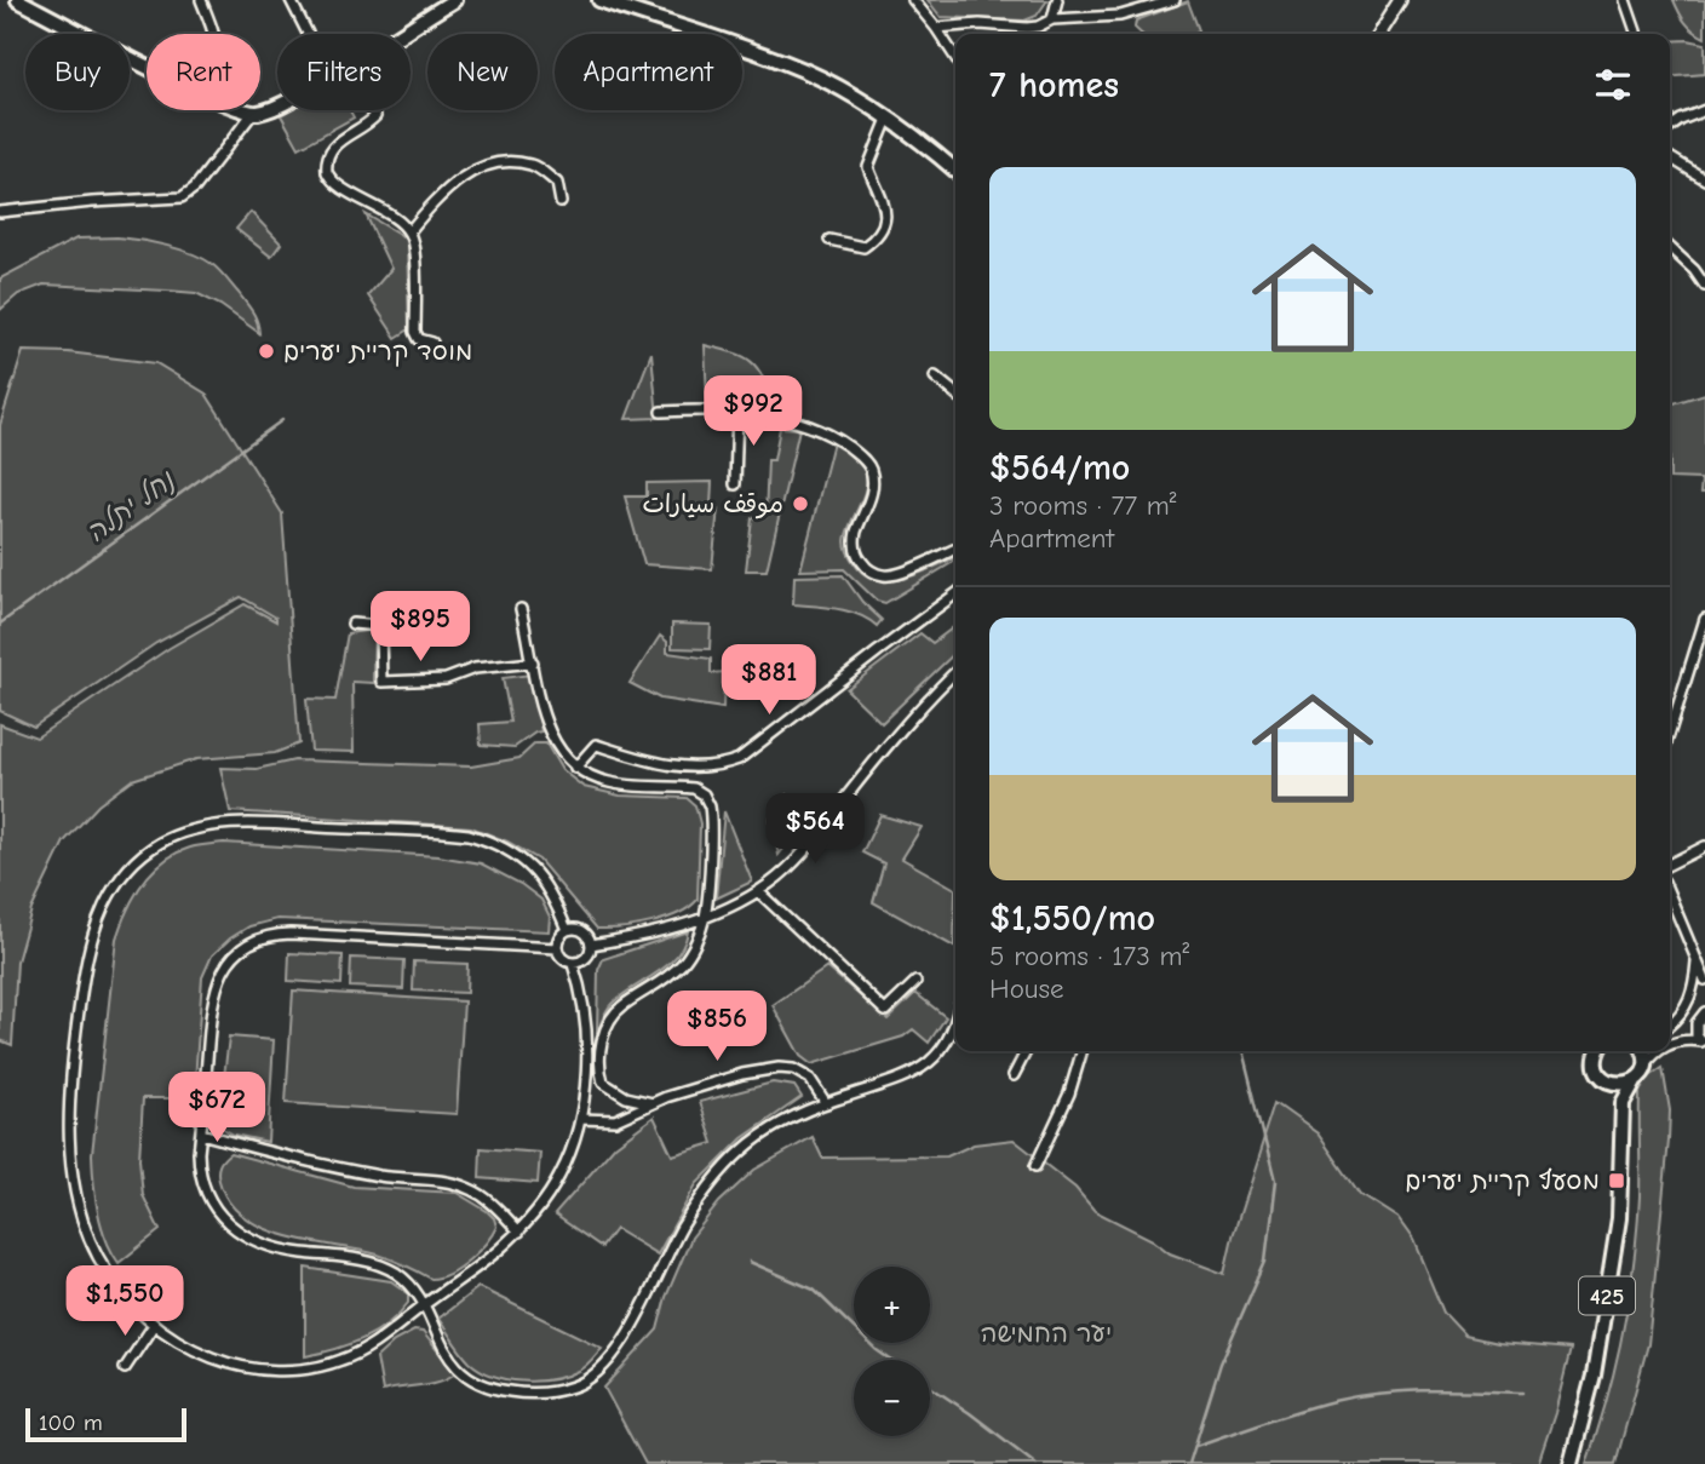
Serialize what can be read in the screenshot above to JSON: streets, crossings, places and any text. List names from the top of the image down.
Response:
{
  "streets": {
    "main road": ["425"]
  },
  "water": ["נחל יתלה"],
  "parks": ["יער החמישה"],
  "places": {
    "other": ["מוסד קריית יערים", "موقف سيارات"],
    "transit": ["מסעף קריית יערים"]
  },
  "scale_bar": "100 m",
  "page": {
    "chip": [
      "Buy",
      "Rent",
      "Filters",
      "New",
      "Apartment"
    ],
    "heading": "7 homes",
    "list": [
      {
        "name": "$564/mo",
        "note": "3 rooms · 77 m² · Apartment"
      },
      {
        "name": "$1,550/mo",
        "note": "5 rooms · 173 m² · House"
      }
    ],
    "price": [
      "$992",
      "$895",
      "$881",
      "$564",
      "$856",
      "$672",
      "$1,550"
    ],
    "map_buttons": ["+", "−"],
    "scale": "100 m"
  }
}
